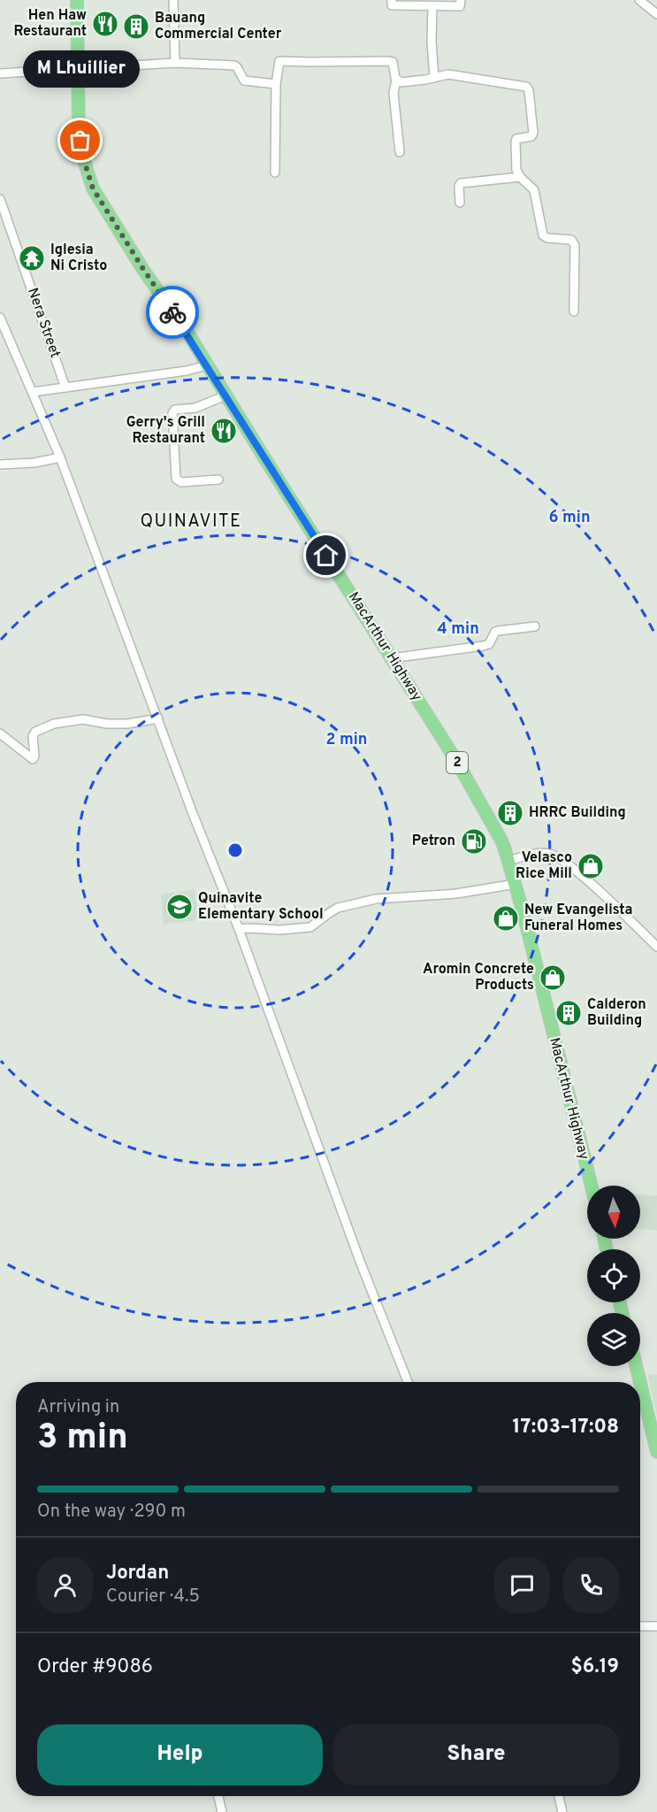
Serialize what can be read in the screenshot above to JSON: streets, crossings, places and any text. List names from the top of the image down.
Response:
{
  "streets": {
    "highway": ["MacArthur Highway", "2"],
    "street": ["Nera Street"]
  },
  "districts": ["QUINAVITE"],
  "places": {
    "restaurant": ["Hen Haw Restaurant", "Gerry's Grill Restaurant"],
    "building": ["Bauang Commercial Center", "HRRC Building", "Calderon Building"],
    "other": ["M Lhuillier"],
    "temple": ["Iglesia Ni Cristo"],
    "fuel station": ["Petron"],
    "shop": ["Velasco Rice Mill", "New Evangelista Funeral Homes", "Aromin Concrete Products"],
    "school or university": ["Quinavite Elementary School"]
  },
  "north": "bottom",
  "page": {
    "bubble": "M Lhuillier",
    "heading": ["3 min", "Arriving in", "17:03–17:08"],
    "panel": [
      "Jordan",
      "Courier · 4.5",
      "Order #9086",
      "$6.19"
    ],
    "bar": "On the way · 290 m",
    "buttons": ["Help", "Share"]
  },
  "rings": ["6 min", "4 min", "2 min"]
}
